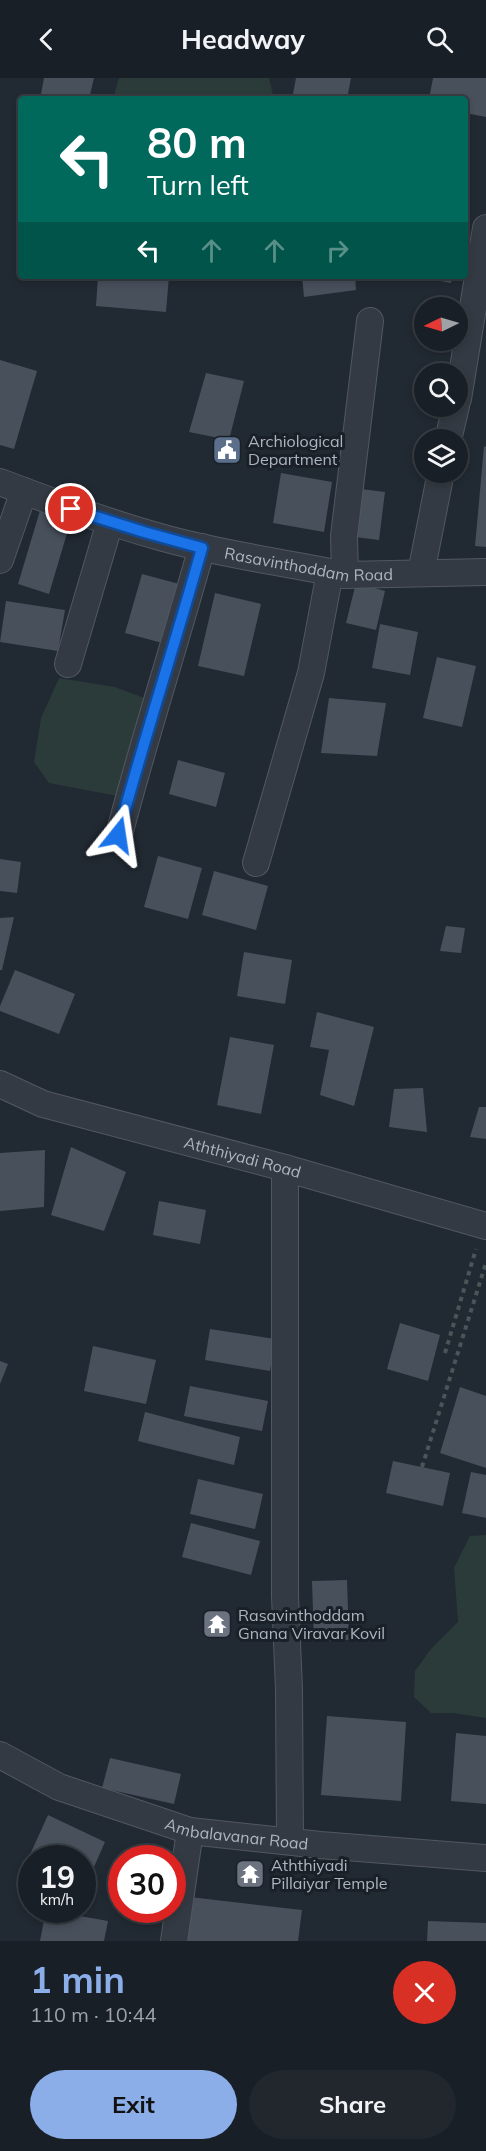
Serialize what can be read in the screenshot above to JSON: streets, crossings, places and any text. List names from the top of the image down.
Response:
{
  "streets": {
    "street": ["Rasavinthoddam Road", "Aththiyadi Road", "Ambalavanar Road"]
  },
  "places": {
    "public building": ["Archiological Department"],
    "temple": ["Rasavinthoddam Gnana Viravar Kovil", "Aththiyadi Pillaiyar Temple"]
  },
  "north": "left",
  "page": {
    "header": "Headway",
    "turn": ["80 m", "Turn left"],
    "speed": "19 km/h",
    "limit": "30",
    "heading": ["1 min", "110 m · 10:44"],
    "buttons": ["Exit", "Share"]
  }
}
